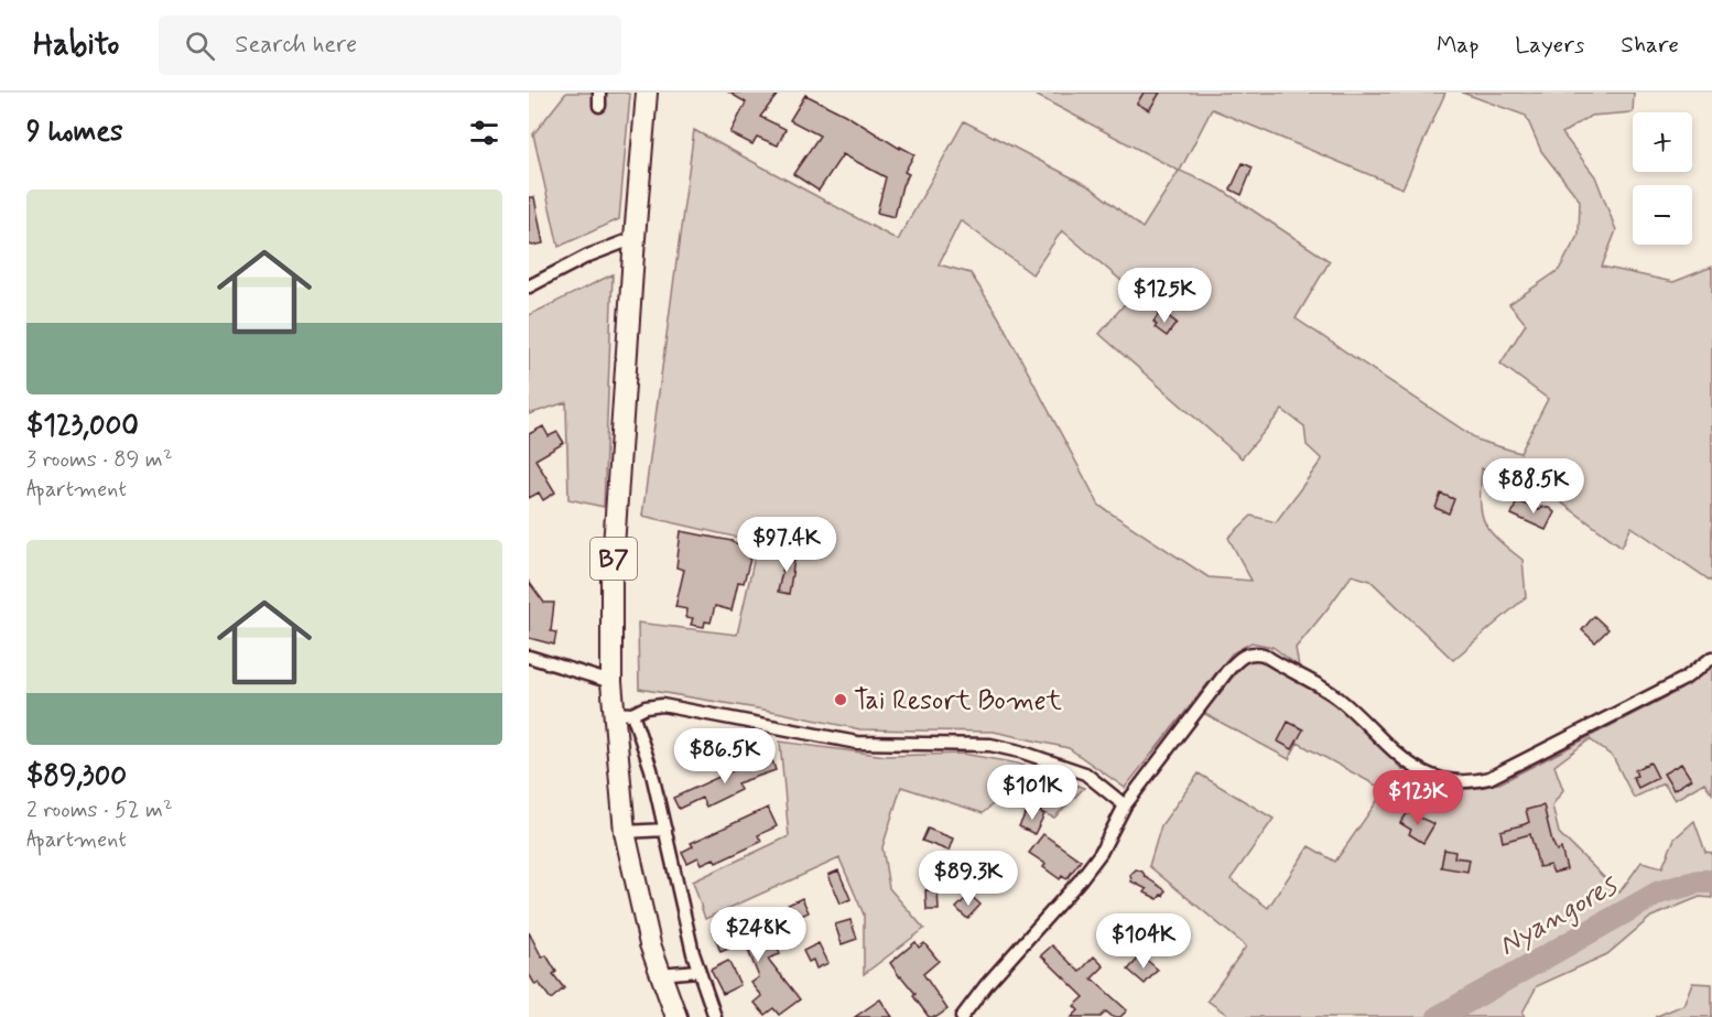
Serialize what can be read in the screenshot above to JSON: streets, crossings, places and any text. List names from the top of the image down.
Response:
{
  "streets": {
    "highway": ["B7"]
  },
  "water": ["Nyangores"],
  "places": ["Tai Resort Bomet"],
  "page": {
    "header": "Habito",
    "search": "Search here",
    "nav": ["Map", "Layers", "Share"],
    "heading": "9 homes",
    "map_buttons": ["+", "−"],
    "list": [
      {
        "name": "$123,000",
        "note": "3 rooms · 89 m² · Apartment"
      },
      {
        "name": "$89,300",
        "note": "2 rooms · 52 m² · Apartment"
      }
    ],
    "price": [
      "$125K",
      "$88.5K",
      "$97.4K",
      "$86.5K",
      "$101K",
      "$123K",
      "$89.3K",
      "$248K",
      "$104K"
    ]
  }
}
